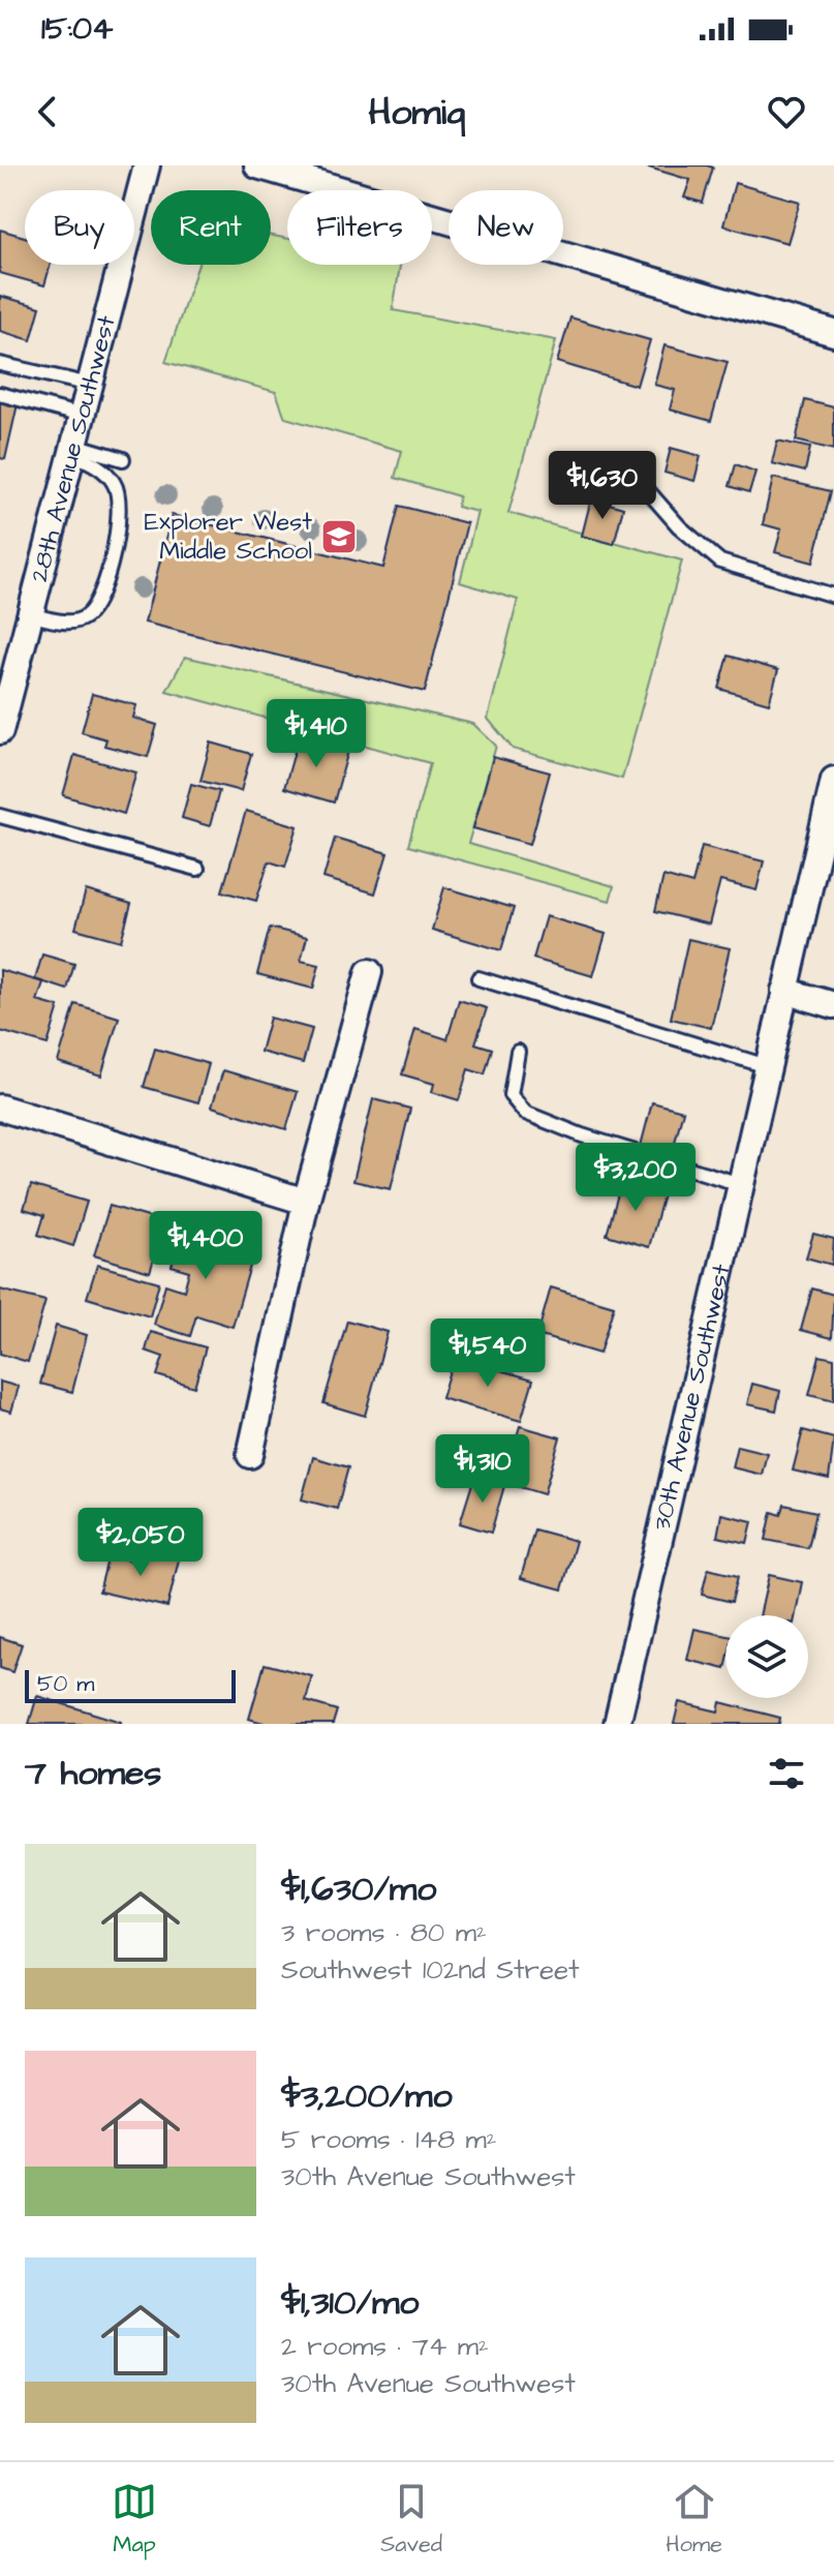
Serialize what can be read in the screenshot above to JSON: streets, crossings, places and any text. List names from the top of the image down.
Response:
{
  "streets": {
    "street": ["28th Avenue Southwest", "30th Avenue Southwest"]
  },
  "places": {
    "school or university": ["Explorer West Middle School"]
  },
  "scale_bar": "50 m",
  "page": {
    "status": "15:04",
    "header": "Homiq",
    "chip": [
      "Buy",
      "Rent",
      "Filters",
      "New"
    ],
    "price": [
      "$1,630",
      "$1,410",
      "$3,200",
      "$1,400",
      "$1,540",
      "$1,310",
      "$2,050"
    ],
    "scale": "50 m",
    "heading": "7 homes",
    "list": [
      {
        "name": "$1,630/mo",
        "note": "3 rooms · 80 m² · Southwest 102nd Street"
      },
      {
        "name": "$3,200/mo",
        "note": "5 rooms · 148 m² · 30th Avenue Southwest"
      },
      {
        "name": "$1,310/mo",
        "note": "2 rooms · 74 m² · 30th Avenue Southwest"
      }
    ],
    "tabs": ["Map", "Saved", "Home"]
  }
}
